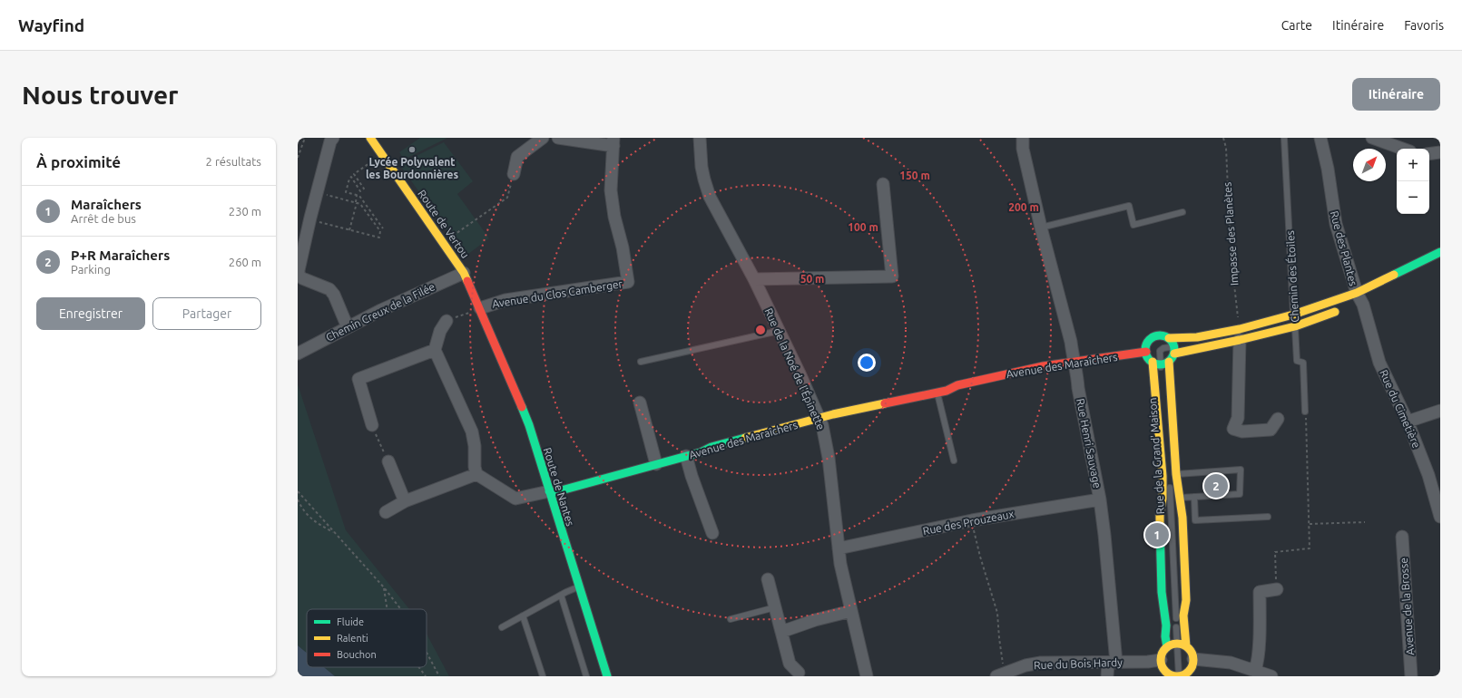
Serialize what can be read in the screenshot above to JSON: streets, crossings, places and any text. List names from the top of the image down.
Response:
{
  "streets": {
    "main road": [
      "Route de Vertou",
      "Avenue des Maraîchers",
      "Rue de la Grand' Maison",
      "Route de Nantes"
    ],
    "street": [
      "Rue des Plantes",
      "Avenue du Clos Camberger",
      "Chemin Creux de la Filée",
      "Rue de la Noé de l'Épinette",
      "Rue du Cimetière",
      "Rue Henri Sauvage",
      "Rue des Prouzeaux",
      "Avenue de la Brosse",
      "Rue du Bois Hardy"
    ],
    "lane": ["Chemin des Étoiles"],
    "path": ["Impasse des Planètes"]
  },
  "crossings": [
    ["Route de Vertou", "Avenue du Clos Camberger"],
    ["Route de Vertou", "Chemin Creux de la Filée"],
    ["Route de Vertou", "Route de Nantes"],
    ["Rue des Plantes", "Rue du Cimetière"],
    ["Avenue du Clos Camberger", "Route de Nantes"],
    ["Avenue des Maraîchers", "Rue de la Noé de l'Épinette"],
    ["Avenue des Maraîchers", "Rue Henri Sauvage"],
    ["Avenue des Maraîchers", "Route de Nantes"],
    ["Rue de la Noé de l'Épinette", "Rue des Prouzeaux"],
    ["Rue Henri Sauvage", "Rue des Prouzeaux"],
    ["Rue Henri Sauvage", "Rue du Bois Hardy"]
  ],
  "places": ["Lycée Polyvalent les Bourdonnières"],
  "legend": ["Fluide", "Ralenti", "Bouchon"],
  "north": "top right",
  "page": {
    "header": "Wayfind",
    "nav": ["Carte", "Itinéraire", "Favoris"],
    "buttons": [
      "Itinéraire",
      ["Enregistrer", "Partager"]
    ],
    "title": "Nous trouver",
    "heading": ["À proximité", "2 résultats"],
    "map_buttons": ["+", "−"],
    "list": [
      {
        "mark": "1",
        "name": "Maraîchers",
        "note": "Arrêt de bus",
        "value": "230 m"
      },
      {
        "mark": "2",
        "name": "P+R Maraîchers",
        "note": "Parking",
        "value": "260 m"
      }
    ],
    "pins": ["2", "1"]
  },
  "rings": [
    "150 m",
    "200 m",
    "100 m",
    "50 m"
  ]
}
